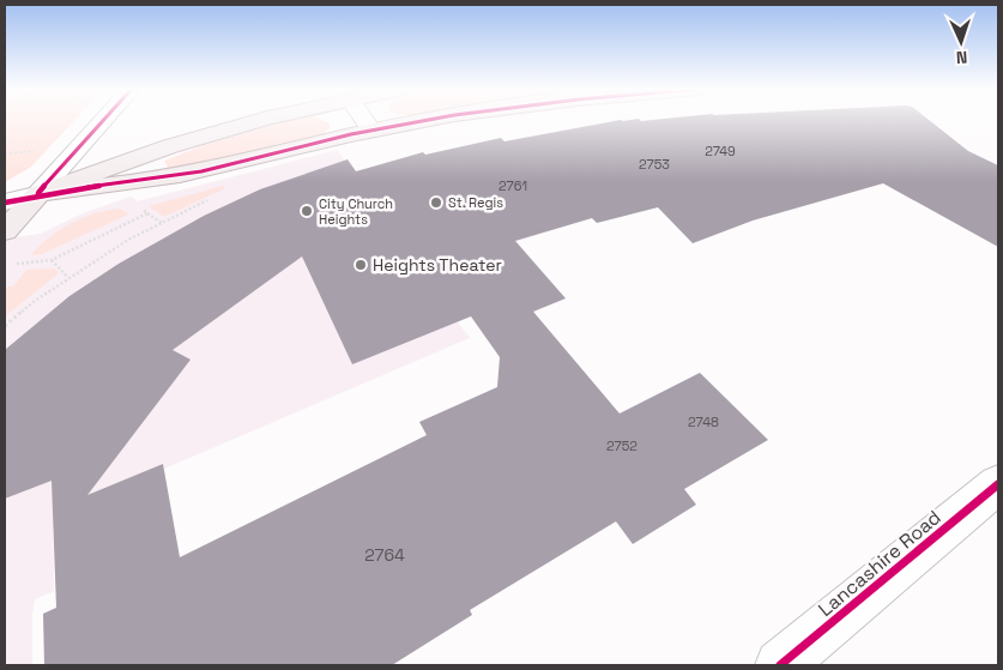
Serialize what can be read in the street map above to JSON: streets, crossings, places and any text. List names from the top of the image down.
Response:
{
  "streets": {
    "street": ["Lancashire Road"]
  },
  "places": ["St. Regis", "City Church Heights", "Heights Theater"],
  "house_numbers": [
    "2749",
    "2753",
    "2761",
    "2748",
    "2752",
    "2764"
  ],
  "north": "bottom"
}
